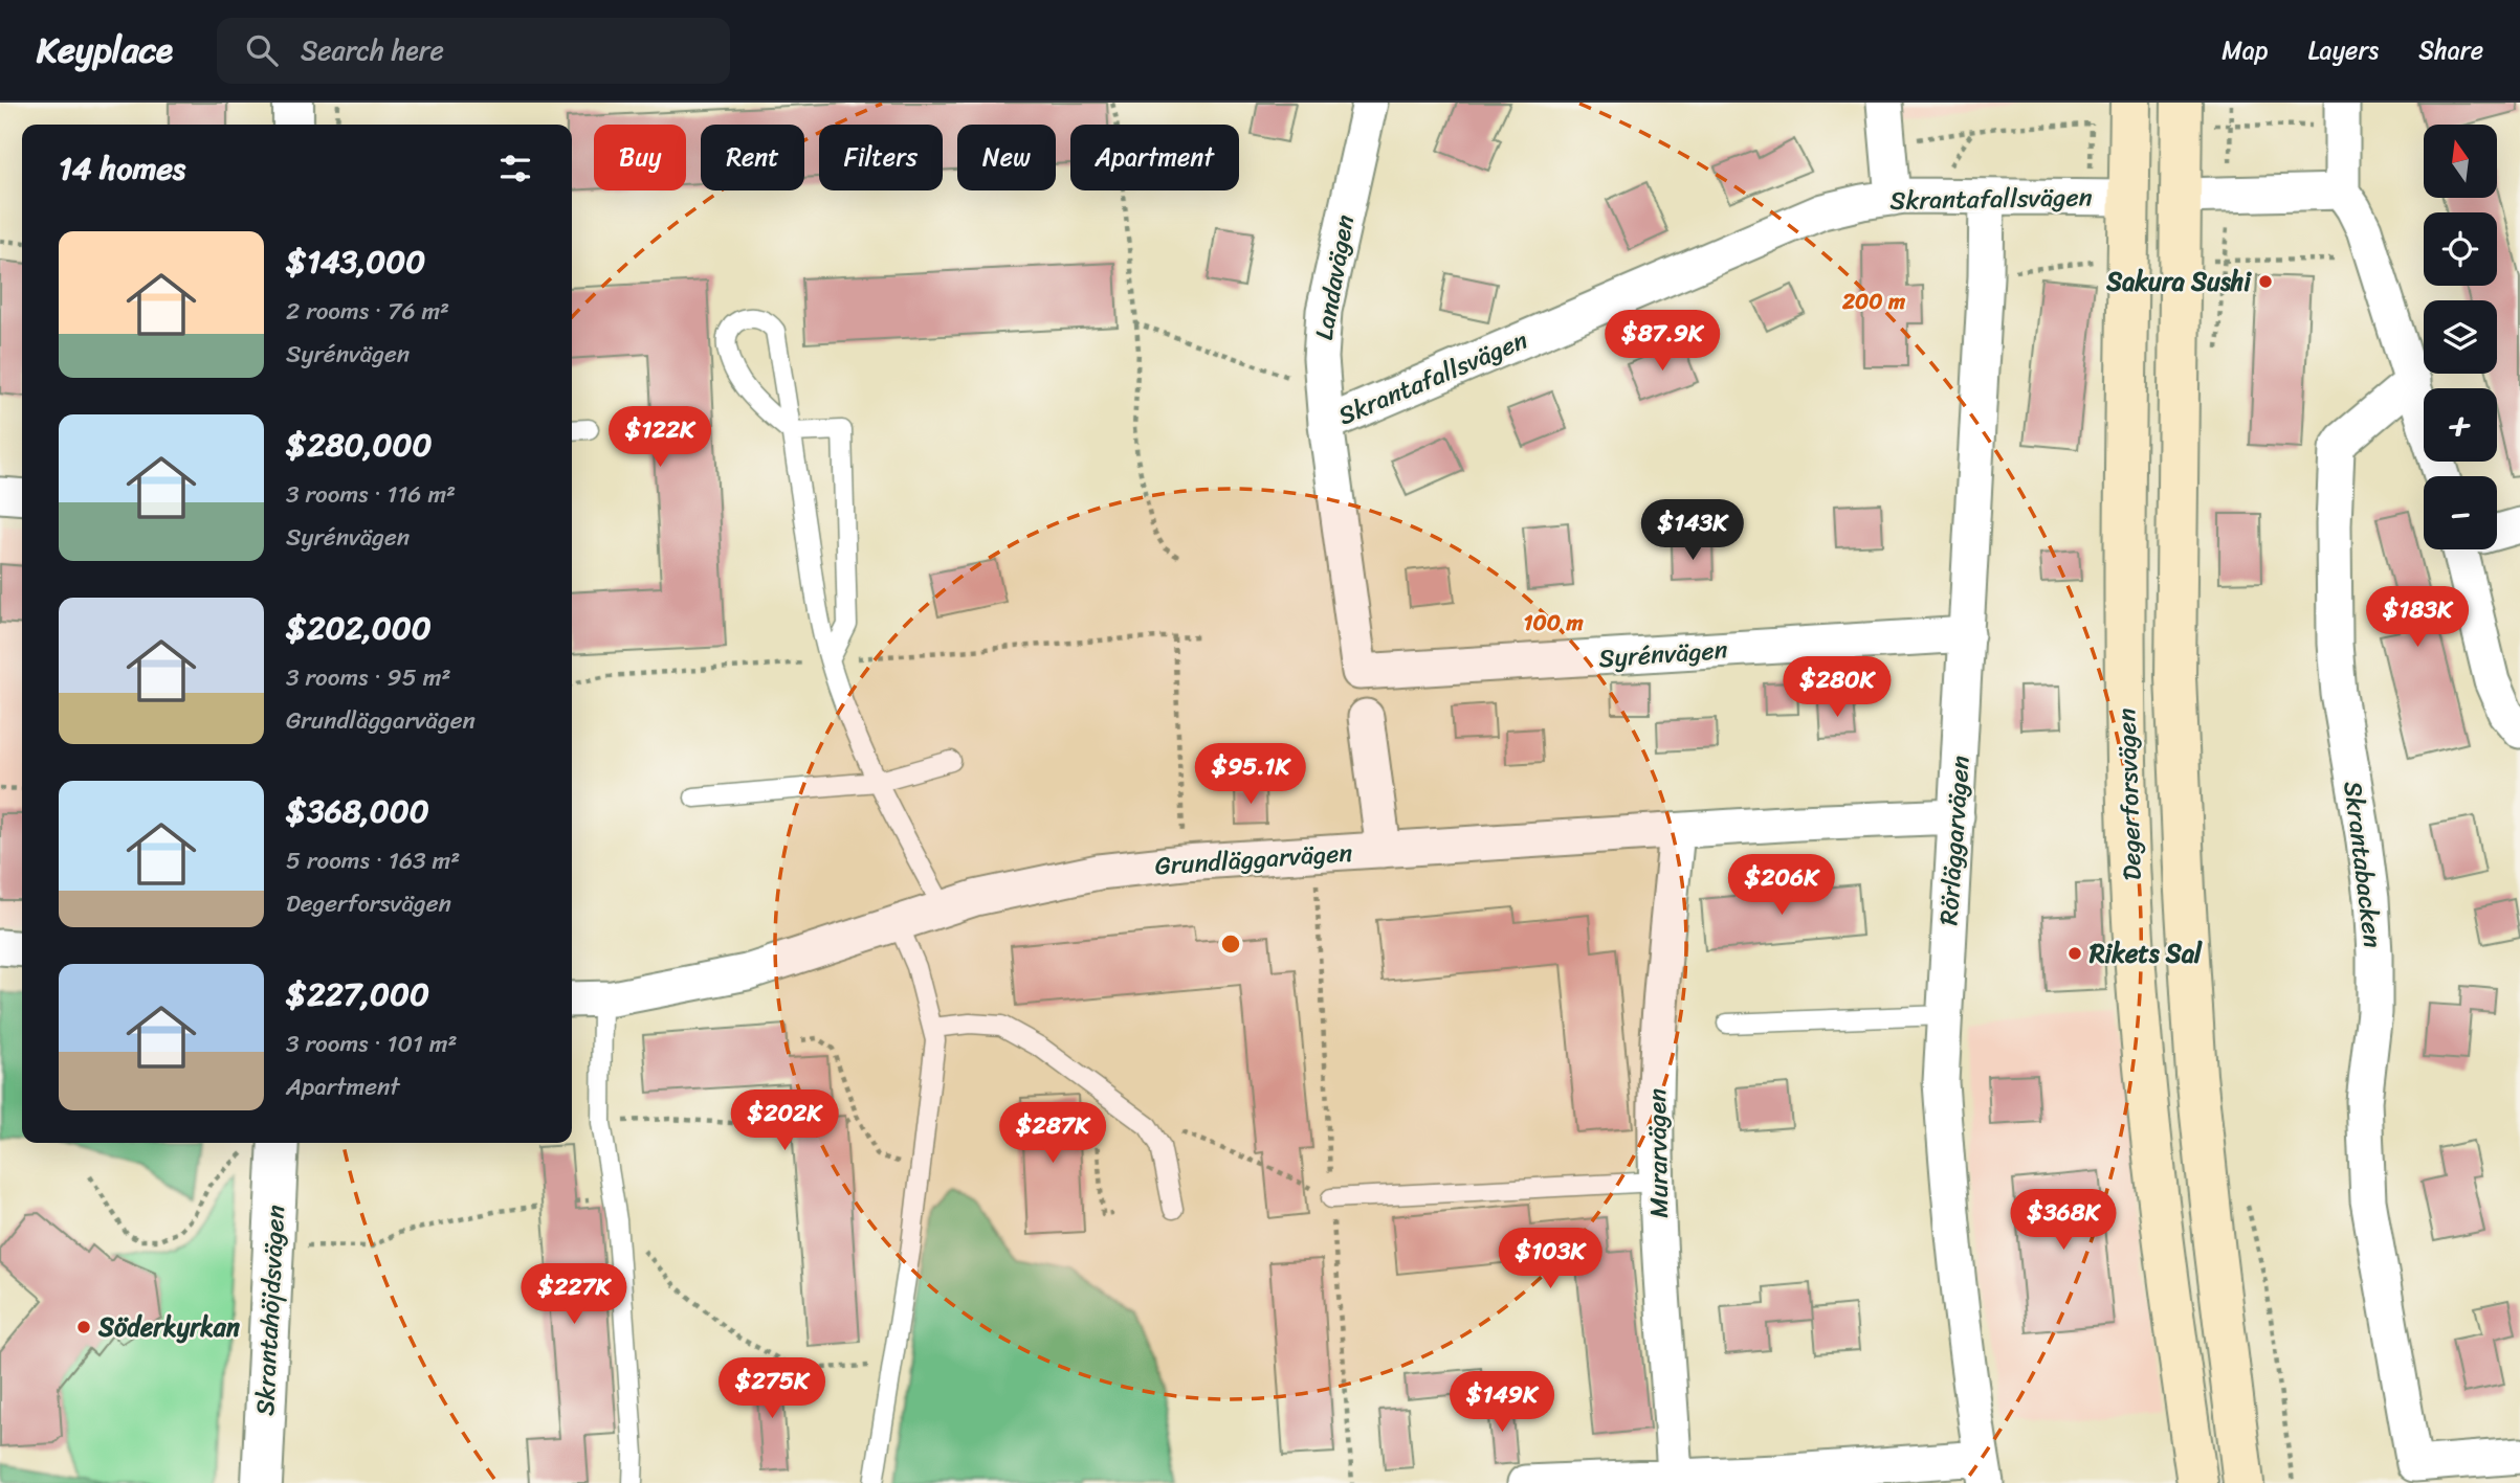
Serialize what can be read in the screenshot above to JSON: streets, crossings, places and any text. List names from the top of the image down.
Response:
{
  "streets": {
    "main road": ["Degerforsvägen"],
    "street": [
      "Skrantafallsvägen",
      "Landavägen",
      "Syrénvägen",
      "Rörläggarvägen",
      "Grundläggarvägen",
      "Skrantabacken",
      "Murarvägen",
      "Skrantahöjdsvägen"
    ]
  },
  "crossings": [
    ["Skrantafallsvägen", "Landavägen"],
    ["Skrantafallsvägen", "Degerforsvägen"],
    ["Skrantafallsvägen", "Rörläggarvägen"],
    ["Landavägen", "Syrénvägen"],
    ["Syrénvägen", "Rörläggarvägen"],
    ["Rörläggarvägen", "Grundläggarvägen"],
    ["Grundläggarvägen", "Murarvägen"]
  ],
  "places": ["Sakura Sushi", "Rikets Sal", "Söderkyrkan"],
  "north": "top",
  "page": {
    "header": "Keyplace",
    "search": "Search here",
    "nav": ["Map", "Layers", "Share"],
    "map_buttons": ["+", "−"],
    "chip": [
      "Buy",
      "Rent",
      "Filters",
      "New",
      "Apartment"
    ],
    "heading": "14 homes",
    "list": [
      {
        "name": "$143,000",
        "note": "2 rooms · 76 m² · Syrénvägen"
      },
      {
        "name": "$280,000",
        "note": "3 rooms · 116 m² · Syrénvägen"
      },
      {
        "name": "$202,000",
        "note": "3 rooms · 95 m² · Grundläggarvägen"
      },
      {
        "name": "$368,000",
        "note": "5 rooms · 163 m² · Degerforsvägen"
      },
      {
        "name": "$227,000",
        "note": "3 rooms · 101 m² · Apartment"
      }
    ],
    "price": [
      "$87.9K",
      "$122K",
      "$143K",
      "$183K",
      "$280K",
      "$95.1K",
      "$206K",
      "$202K",
      "$287K",
      "$368K",
      "$103K",
      "$227K",
      "$275K",
      "$149K"
    ]
  },
  "rings": ["200 m", "100 m"]
}
